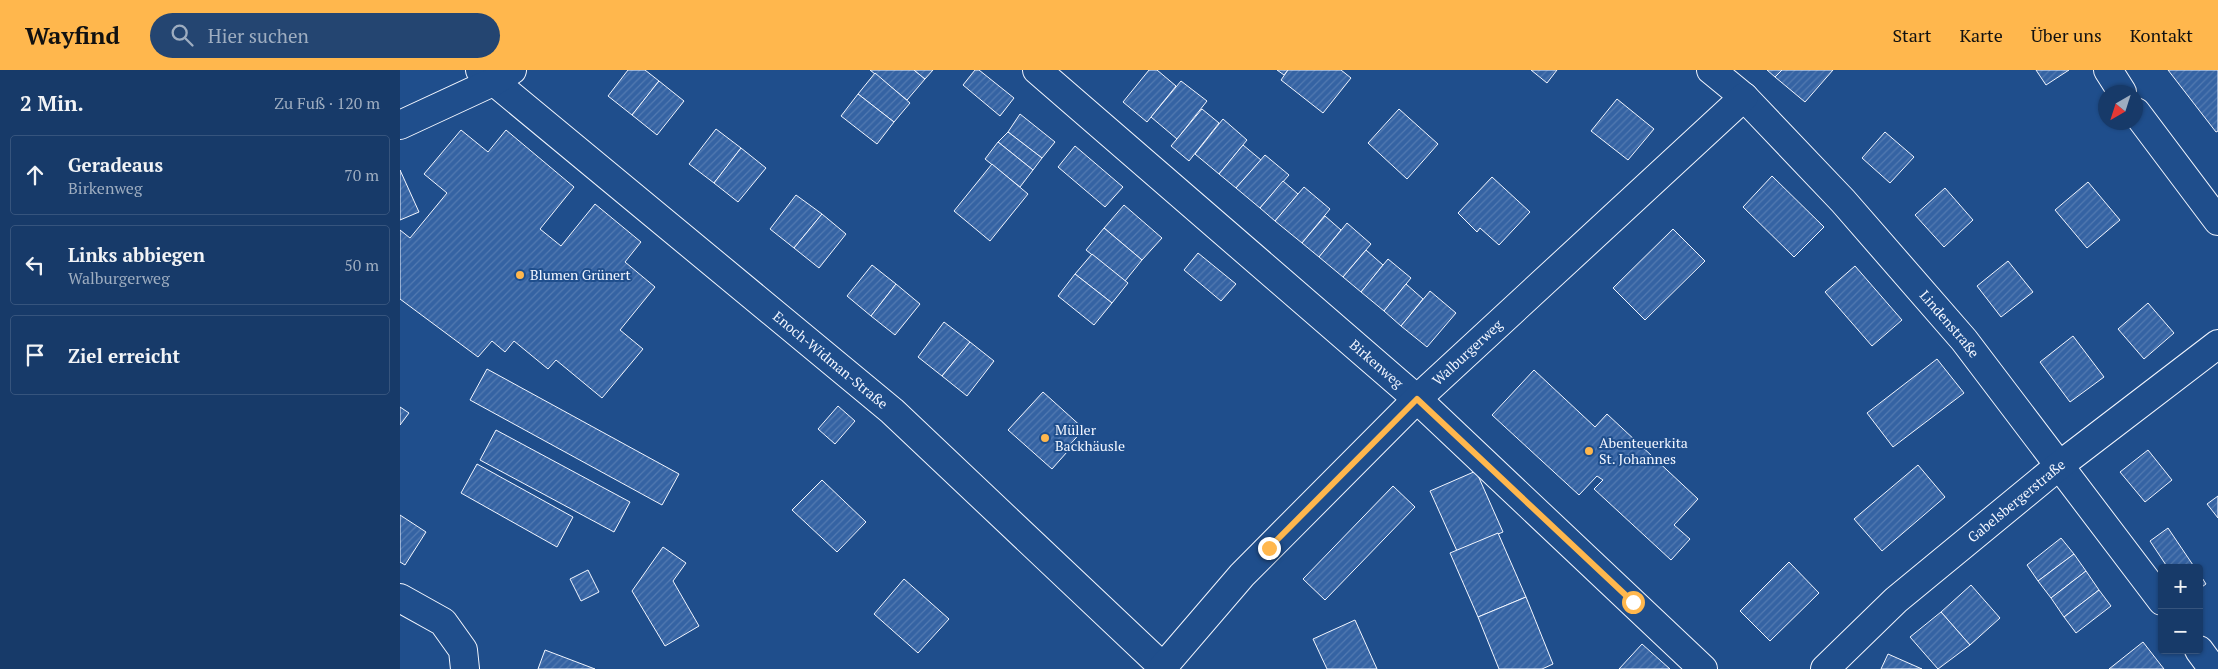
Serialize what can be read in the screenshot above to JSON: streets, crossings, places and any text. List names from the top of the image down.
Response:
{
  "streets": {
    "street": [
      "Lindenstraße",
      "Walburgerweg",
      "Enoch-Widman-Straße",
      "Birkenweg",
      "Gabelsbergerstraße"
    ]
  },
  "crossings": [
    ["Lindenstraße", "Walburgerweg"],
    ["Lindenstraße", "Gabelsbergerstraße"],
    ["Walburgerweg", "Enoch-Widman-Straße"],
    ["Walburgerweg", "Birkenweg"]
  ],
  "places": ["Blumen Grünert", "Müller Backhäusle", "Abenteuerkita St. Johannes"],
  "north": "bottom left",
  "page": {
    "header": "Wayfind",
    "search": "Hier suchen",
    "nav": [
      "Start",
      "Karte",
      "Über uns",
      "Kontakt"
    ],
    "heading": ["2 Min.", "Zu Fuß · 120 m"],
    "list": [
      ["Geradeaus", "Birkenweg", "70 m"],
      ["Links abbiegen", "Walburgerweg", "50 m"],
      "Ziel erreicht"
    ],
    "map_buttons": ["+", "−"]
  }
}
